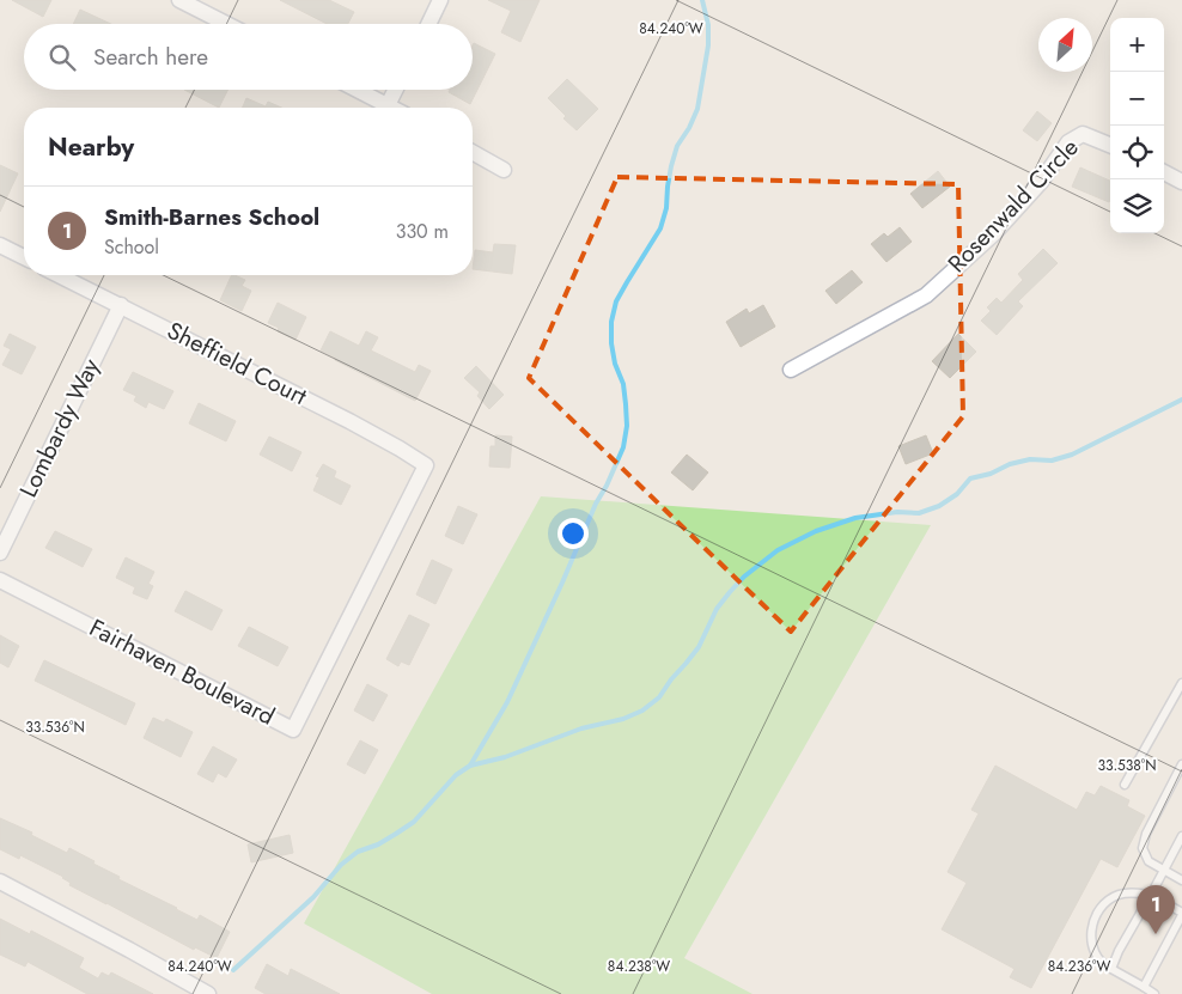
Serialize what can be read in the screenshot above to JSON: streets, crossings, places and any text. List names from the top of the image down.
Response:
{
  "streets": {
    "street": [
      "Rosenwald Circle",
      "Sheffield Court",
      "Lombardy Way",
      "Fairhaven Boulevard"
    ]
  },
  "crossings": [
    ["Sheffield Court", "Lombardy Way"],
    ["Sheffield Court", "Fairhaven Boulevard"]
  ],
  "north": "top right",
  "page": {
    "map_buttons": ["+", "−"],
    "search": "Search here",
    "heading": "Nearby",
    "list": [
      {
        "mark": "1",
        "name": "Smith-Barnes School",
        "note": "School",
        "value": "330 m"
      }
    ],
    "pins": "1"
  },
  "coordinates": [
    "84.240°W",
    "33.536°N",
    "33.538°N",
    "84.238°W",
    "84.236°W"
  ]
}
